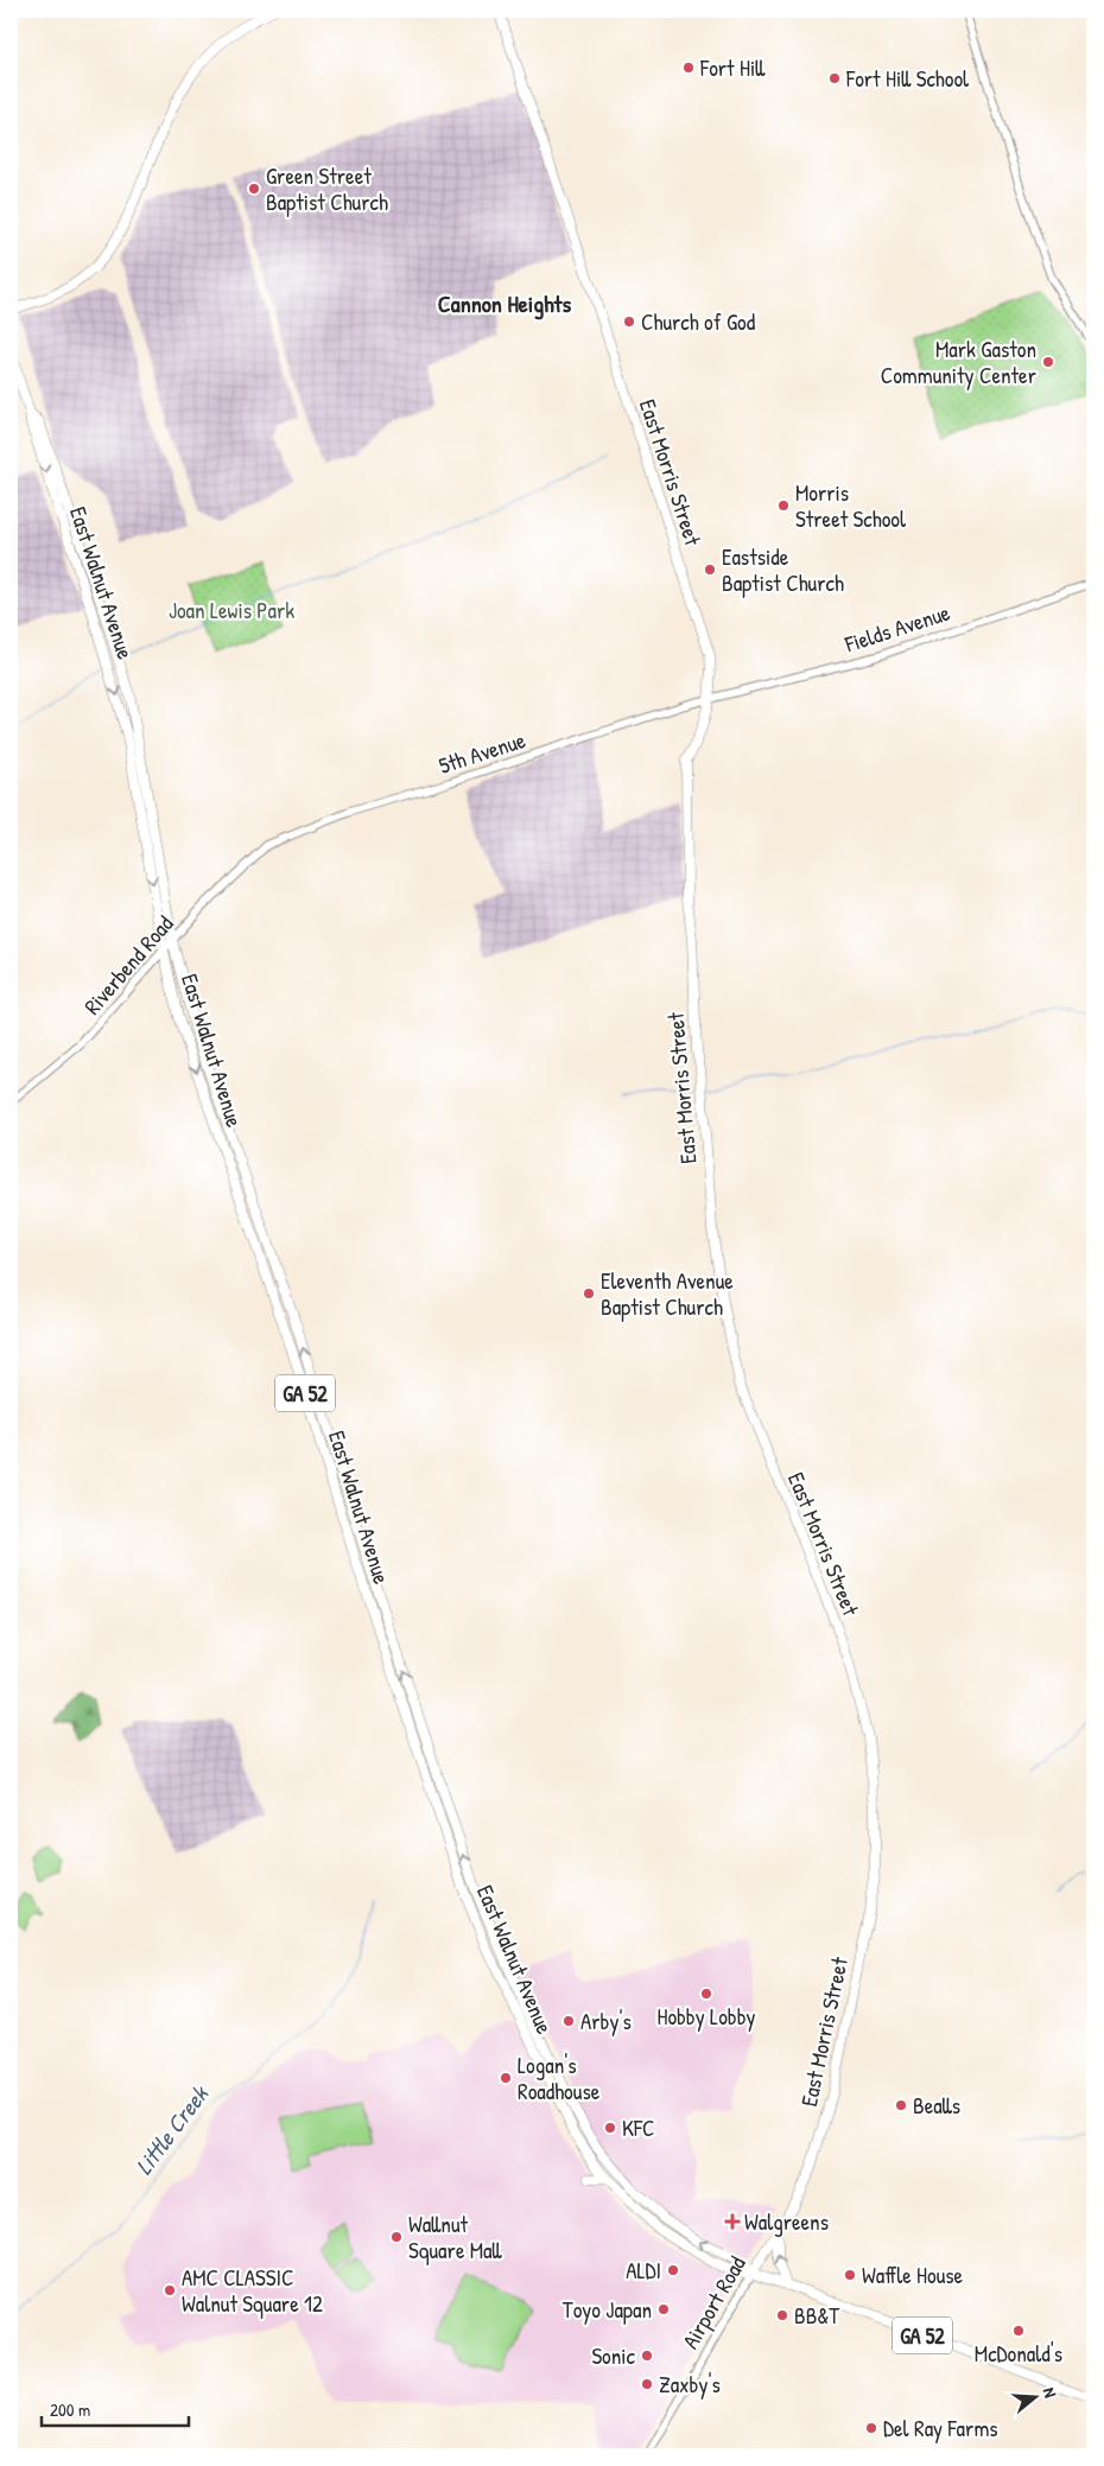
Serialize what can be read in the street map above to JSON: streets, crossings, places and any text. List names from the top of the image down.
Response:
{
  "streets": {
    "main road": [
      "East Morris Street",
      "East Walnut Avenue",
      "GA 52",
      "Airport Road"
    ],
    "street": ["Fields Avenue", "5th Avenue", "Riverbend Road"]
  },
  "crossings": [
    ["East Morris Street", "Fields Avenue"],
    ["East Morris Street", "5th Avenue"],
    ["East Morris Street", "Airport Road"],
    ["East Walnut Avenue", "Riverbend Road"],
    ["East Walnut Avenue", "Airport Road"],
    ["Fields Avenue", "5th Avenue"],
    ["5th Avenue", "Riverbend Road"]
  ],
  "districts": ["Cannon Heights"],
  "water": ["Little Creek"],
  "parks": ["Joan Lewis Park"],
  "places": {
    "other": [
      "Fort Hill",
      "Fort Hill School",
      "Green Street Baptist Church",
      "Church of God",
      "Mark Gaston Community Center",
      "Morris Street School",
      "Eastside Baptist Church",
      "Eleventh Avenue Baptist Church",
      "Hobby Lobby",
      "Arby's",
      "Logan's Roadhouse",
      "Bealls",
      "KFC",
      "Wallnut Square Mall",
      "ALDI",
      "Waffle House",
      "AMC CLASSIC Walnut Square 12",
      "Toyo Japan",
      "BB&T",
      "McDonald's",
      "Sonic",
      "Zaxby's",
      "Del Ray Farms"
    ],
    "health": ["Walgreens"]
  },
  "scale_bar": "200 m",
  "north": "right"
}
